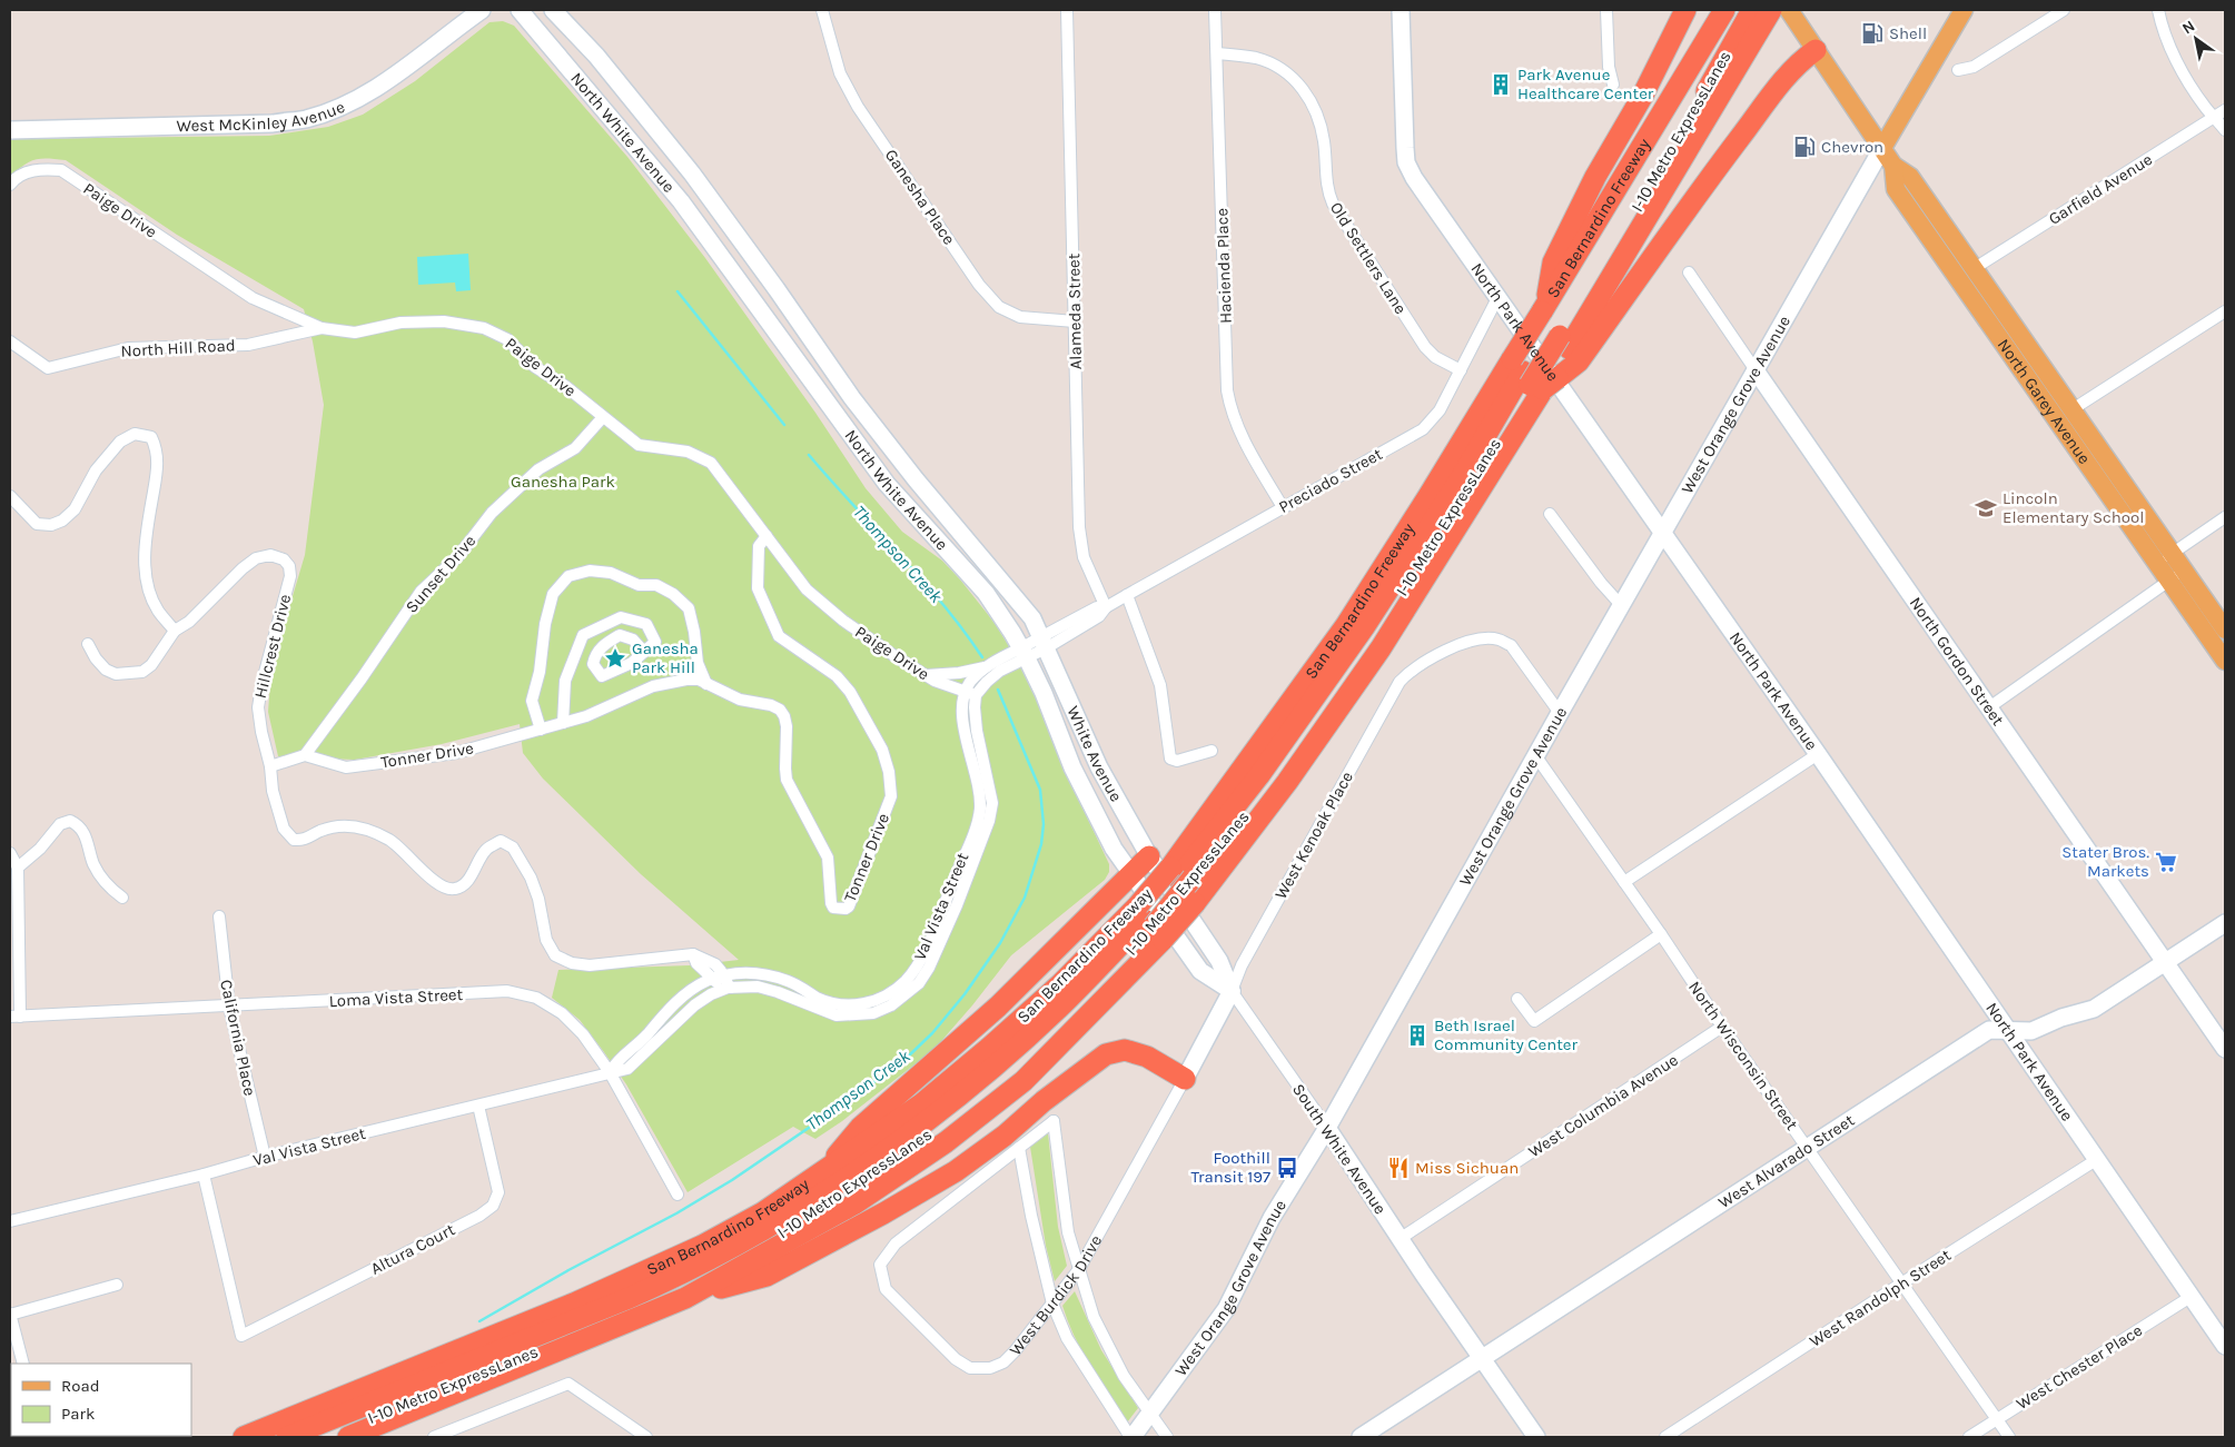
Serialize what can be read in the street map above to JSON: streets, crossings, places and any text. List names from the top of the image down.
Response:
{
  "streets": {
    "highway": ["I-10 Metro ExpressLanes", "San Bernardino Freeway"],
    "main road": ["North Garey Avenue"],
    "street": [
      "West McKinley Avenue",
      "North White Avenue",
      "Garfield Avenue",
      "Ganesha Place",
      "Paige Drive",
      "Old Settlers Lane",
      "Hacienda Place",
      "Alameda Street",
      "North Park Avenue",
      "North Hill Road",
      "West Orange Grove Avenue",
      "Preciado Street",
      "Sunset Drive",
      "Hillcrest Drive",
      "North Gordon Street",
      "White Avenue",
      "Tonner Drive",
      "West Kenoak Place",
      "Val Vista Street",
      "Loma Vista Street",
      "California Place",
      "North Wisconsin Street",
      "West Columbia Avenue",
      "South White Avenue",
      "West Alvarado Street",
      "Altura Court",
      "West Burdick Drive",
      "West Randolph Street",
      "West Chester Place"
    ]
  },
  "crossings": [
    ["I-10 Metro ExpressLanes", "San Bernardino Freeway"],
    ["North White Avenue", "Preciado Street"],
    ["North White Avenue", "White Avenue"],
    ["North White Avenue", "West Kenoak Place"],
    ["North White Avenue", "South White Avenue"],
    ["North White Avenue", "West Burdick Drive"],
    ["Garfield Avenue", "North Garey Avenue"],
    ["Ganesha Place", "Alameda Street"],
    ["Paige Drive", "North Hill Road"],
    ["Paige Drive", "Sunset Drive"],
    ["Paige Drive", "Tonner Drive"],
    ["Paige Drive", "Val Vista Street"],
    ["Old Settlers Lane", "Hacienda Place"],
    ["Old Settlers Lane", "Preciado Street"],
    ["Hacienda Place", "Preciado Street"],
    ["Alameda Street", "Preciado Street"],
    ["North Park Avenue", "West Orange Grove Avenue"],
    ["North Park Avenue", "Preciado Street"],
    ["North Park Avenue", "West Alvarado Street"],
    ["North Park Avenue", "West Randolph Street"],
    ["North Park Avenue", "West Chester Place"],
    ["North Garey Avenue", "West Orange Grove Avenue"],
    ["West Orange Grove Avenue", "North Gordon Street"],
    ["West Orange Grove Avenue", "West Kenoak Place"],
    ["West Orange Grove Avenue", "North Wisconsin Street"],
    ["West Orange Grove Avenue", "South White Avenue"],
    ["Preciado Street", "White Avenue"],
    ["Sunset Drive", "Tonner Drive"],
    ["Hillcrest Drive", "Val Vista Street"],
    ["North Gordon Street", "West Alvarado Street"],
    ["White Avenue", "South White Avenue"],
    ["West Kenoak Place", "South White Avenue"],
    ["West Kenoak Place", "West Burdick Drive"],
    ["Val Vista Street", "Loma Vista Street"],
    ["Val Vista Street", "California Place"],
    ["Val Vista Street", "Altura Court"],
    ["Loma Vista Street", "California Place"],
    ["North Wisconsin Street", "West Columbia Avenue"],
    ["North Wisconsin Street", "West Alvarado Street"],
    ["North Wisconsin Street", "West Randolph Street"],
    ["North Wisconsin Street", "West Chester Place"],
    ["West Columbia Avenue", "South White Avenue"],
    ["South White Avenue", "West Alvarado Street"],
    ["South White Avenue", "West Burdick Drive"]
  ],
  "water": ["Thompson Creek"],
  "parks": ["Ganesha Park"],
  "places": {
    "fuel station": ["Shell", "Chevron"],
    "building": ["Park Avenue Healthcare Center", "Beth Israel Community Center"],
    "school or university": ["Lincoln Elementary School"],
    "place": ["Ganesha Park Hill"],
    "supermarket": ["Stater Bros. Markets"],
    "bus stop": ["Foothill Transit 197"],
    "restaurant": ["Miss Sichuan"]
  },
  "legend": ["Road", "Park"],
  "north": "top left"
}
